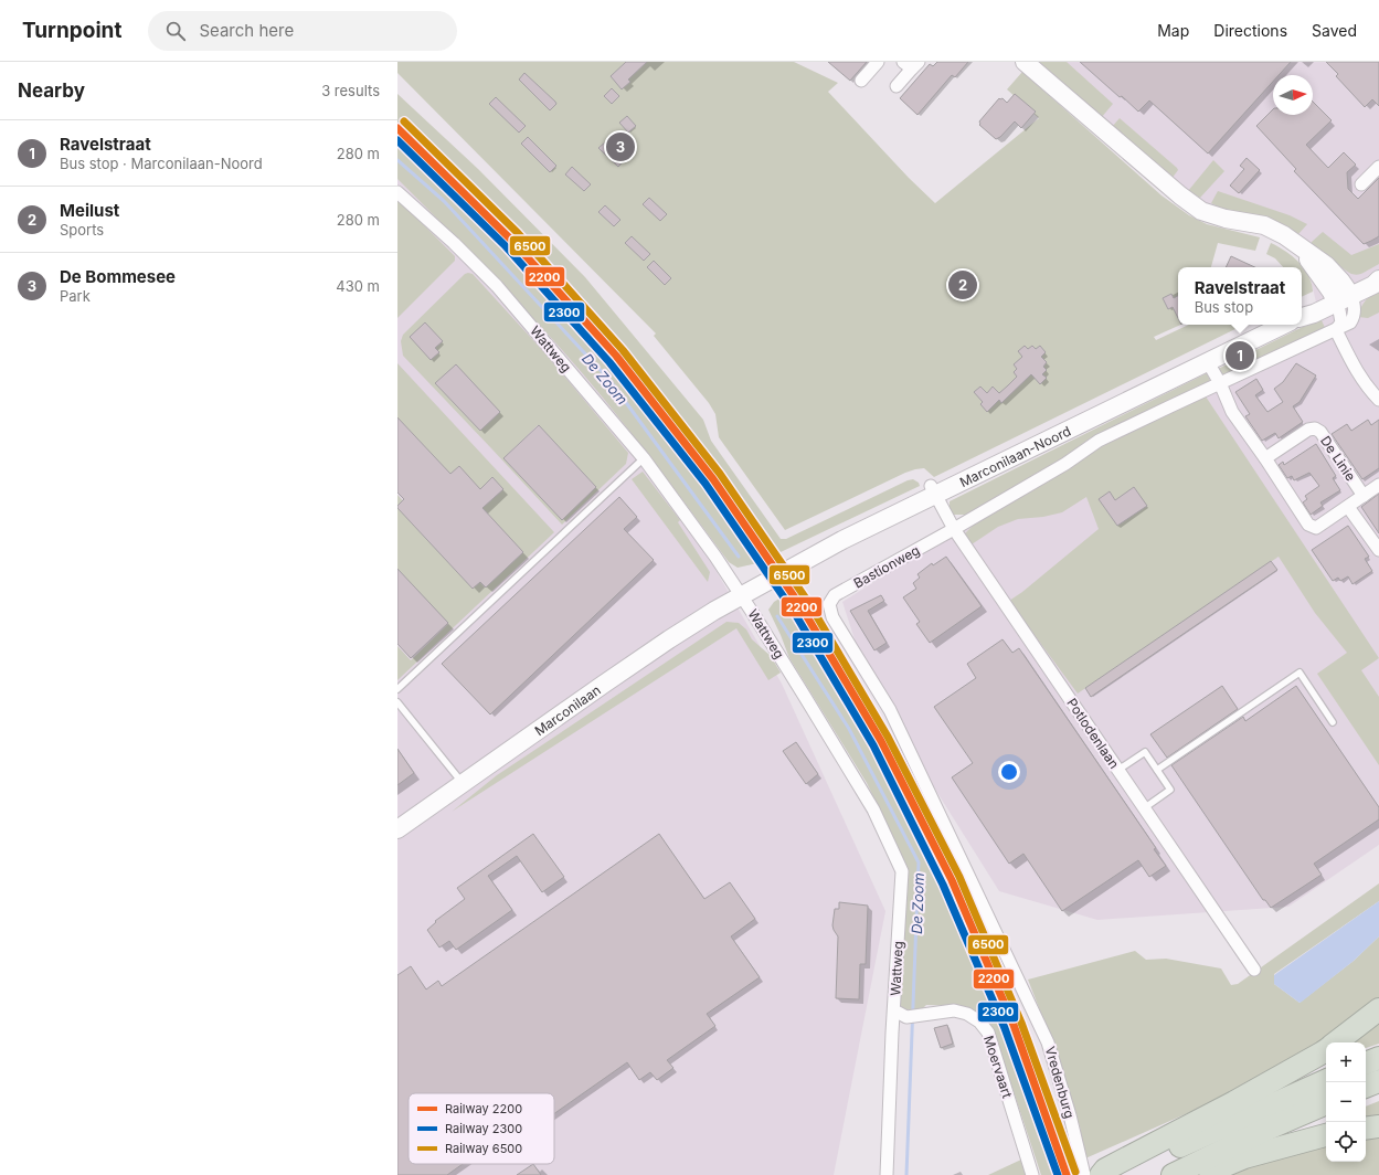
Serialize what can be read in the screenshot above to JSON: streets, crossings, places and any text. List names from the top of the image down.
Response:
{
  "streets": {
    "street": [
      "Wattweg",
      "Marconilaan-Noord",
      "De Linie",
      "Bastionweg",
      "Marconilaan",
      "Potlodenlaan",
      "Moervaart",
      "Vredenburg"
    ]
  },
  "crossings": [
    ["Wattweg", "Marconilaan-Noord"],
    ["Wattweg", "Marconilaan"],
    ["Wattweg", "Moervaart"],
    ["Marconilaan-Noord", "De Linie"],
    ["Marconilaan-Noord", "Bastionweg"],
    ["Marconilaan-Noord", "Marconilaan"],
    ["Marconilaan-Noord", "Potlodenlaan"],
    ["De Linie", "Bastionweg"],
    ["Bastionweg", "Potlodenlaan"],
    ["Bastionweg", "Vredenburg"]
  ],
  "water": ["De Zoom"],
  "lines": ["rail line 6500", "rail line 2200", "rail line 2300"],
  "legend": ["Railway 2200", "Railway 2300", "Railway 6500"],
  "north": "right",
  "page": {
    "header": "Turnpoint",
    "search": "Search here",
    "nav": ["Map", "Directions", "Saved"],
    "heading": ["Nearby", "3 results"],
    "list": [
      {
        "mark": "1",
        "name": "Ravelstraat",
        "note": "Bus stop · Marconilaan-Noord",
        "value": "280 m"
      },
      {
        "mark": "2",
        "name": "Meilust",
        "note": "Sports",
        "value": "280 m"
      },
      {
        "mark": "3",
        "name": "De Bommesee",
        "note": "Park",
        "value": "430 m"
      }
    ],
    "pins": ["3", "2", "1"],
    "popup": ["Ravelstraat", "Bus stop"],
    "map_buttons": ["+", "−"]
  }
}
